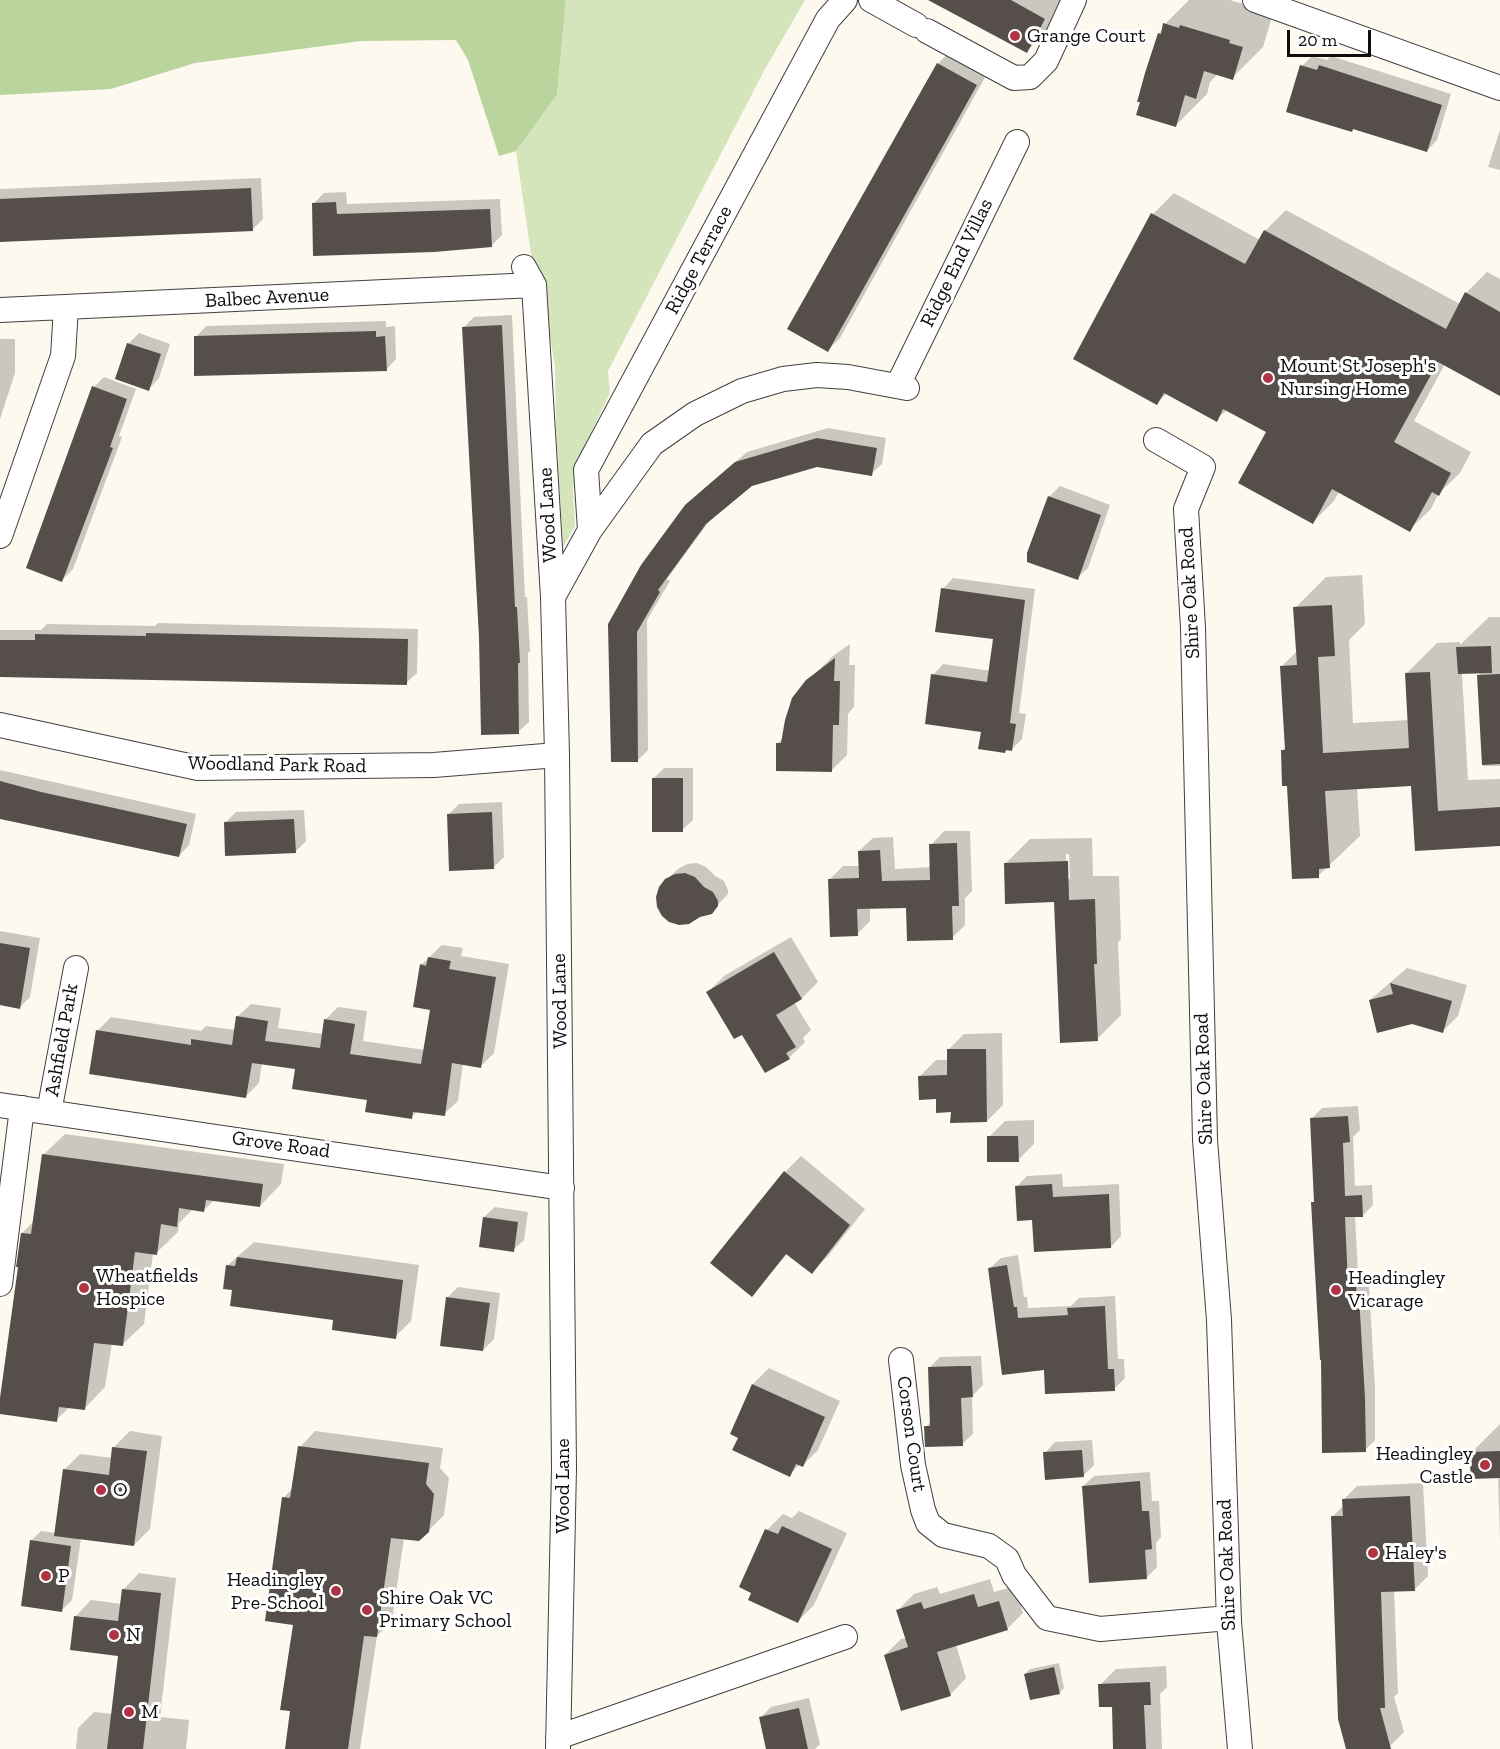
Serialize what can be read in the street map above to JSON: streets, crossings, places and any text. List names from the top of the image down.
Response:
{
  "streets": {
    "street": [
      "Ridge Terrace",
      "Ridge End Villas",
      "Balbec Avenue",
      "Wood Lane",
      "Shire Oak Road",
      "Woodland Park Road",
      "Ashfield Park",
      "Grove Road",
      "Corson Court"
    ]
  },
  "crossings": [
    ["Ridge Terrace", "Ridge End Villas"],
    ["Balbec Avenue", "Wood Lane"],
    ["Wood Lane", "Woodland Park Road"],
    ["Wood Lane", "Grove Road"],
    ["Shire Oak Road", "Corson Court"],
    ["Ashfield Park", "Grove Road"]
  ],
  "places": [
    "Grange Court",
    "Mount St Joseph's Nursing Home",
    "Wheatfields Hospice",
    "Headingley Vicarage",
    "Headingley Castle",
    "O",
    "Haley's",
    "P",
    "Headingley Pre-School",
    "Shire Oak VC Primary School",
    "N",
    "M"
  ],
  "scale_bar": "20 m"
}
